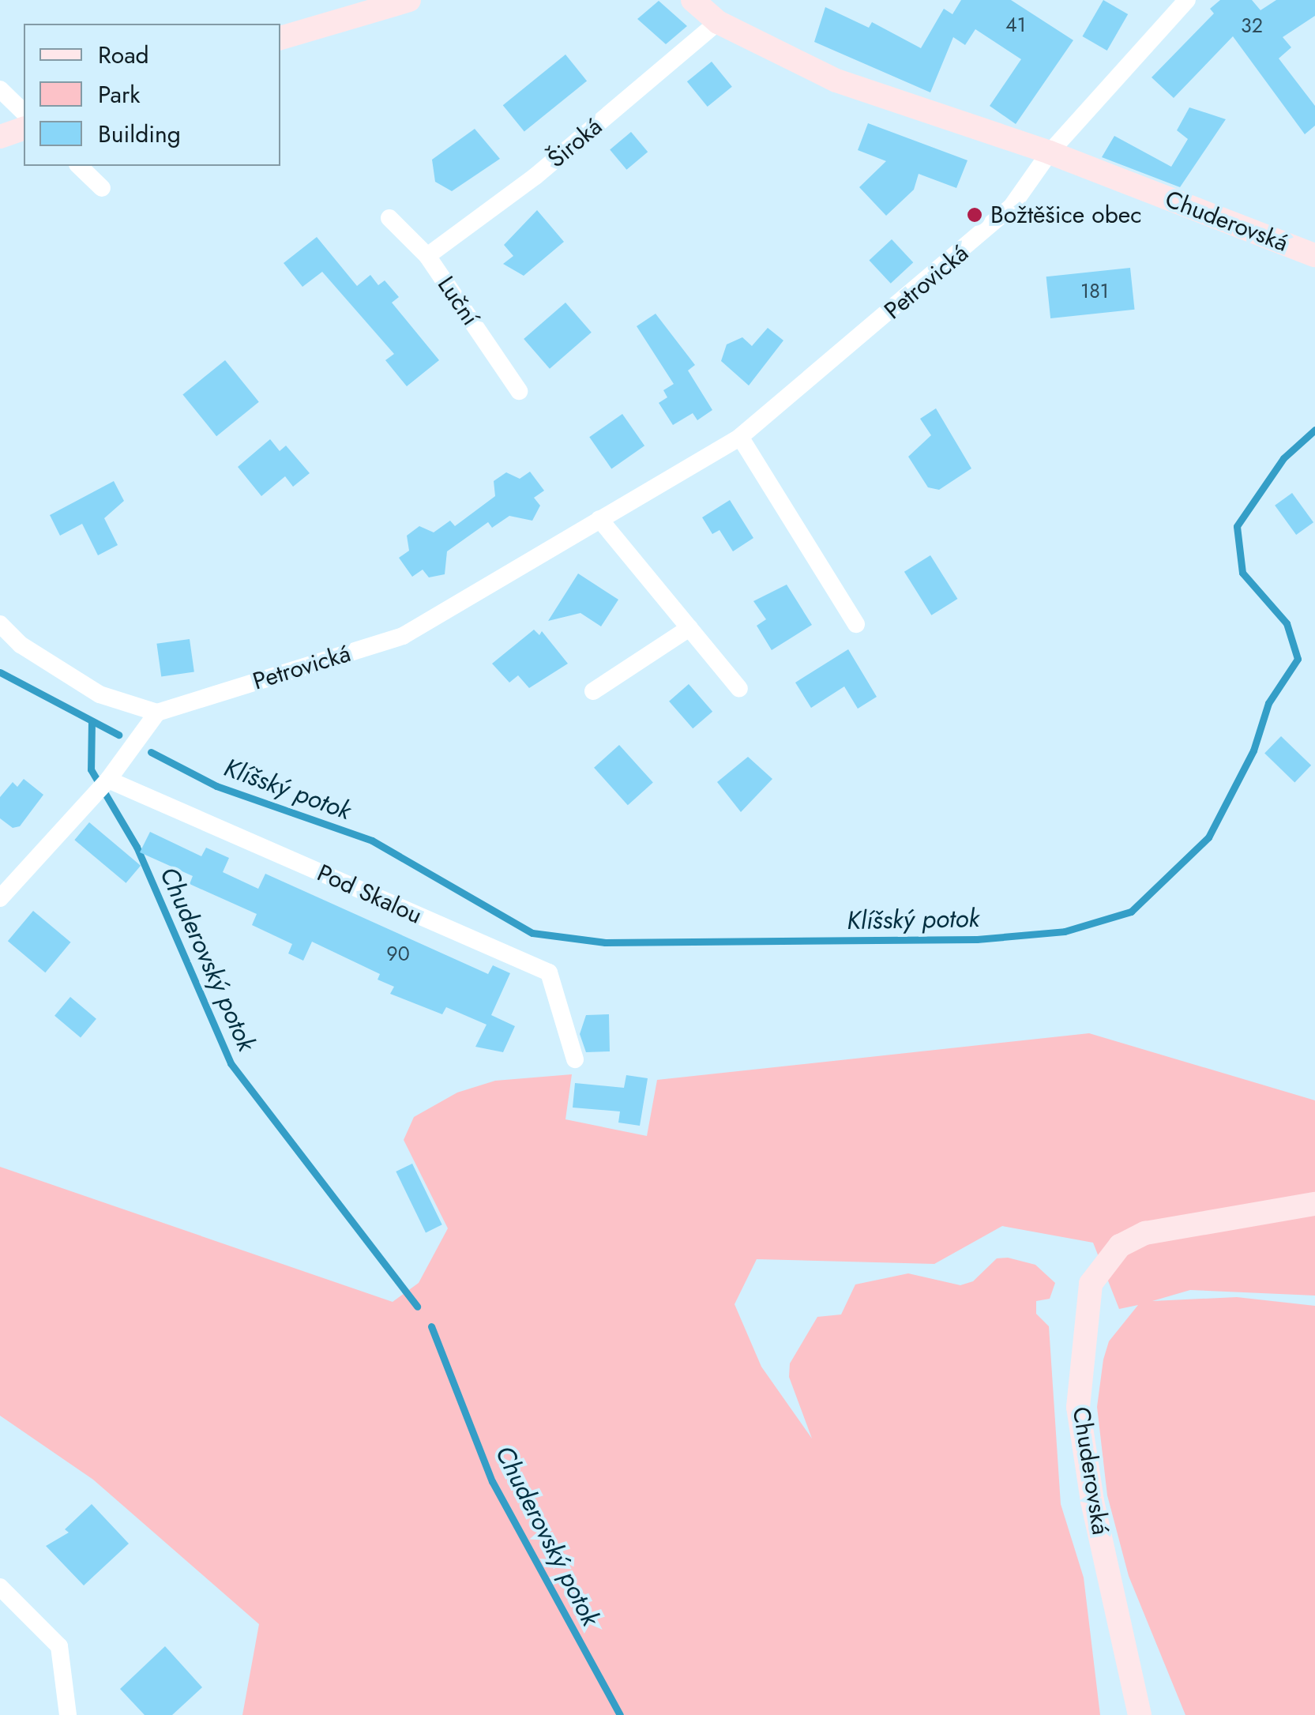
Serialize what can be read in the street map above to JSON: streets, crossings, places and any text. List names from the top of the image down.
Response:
{
  "streets": {
    "street": [
      "Široká",
      "Chuderovská",
      "Petrovická",
      "Luční",
      "Pod Skalou"
    ]
  },
  "crossings": [
    ["Široká", "Luční"],
    ["Chuderovská", "Petrovická"]
  ],
  "water": ["Klíšský potok", "Chuderovský potok"],
  "places": ["Božtěšice obec"],
  "house_numbers": [
    "41",
    "32",
    "181",
    "90"
  ],
  "legend": ["Road", "Park", "Building"]
}
